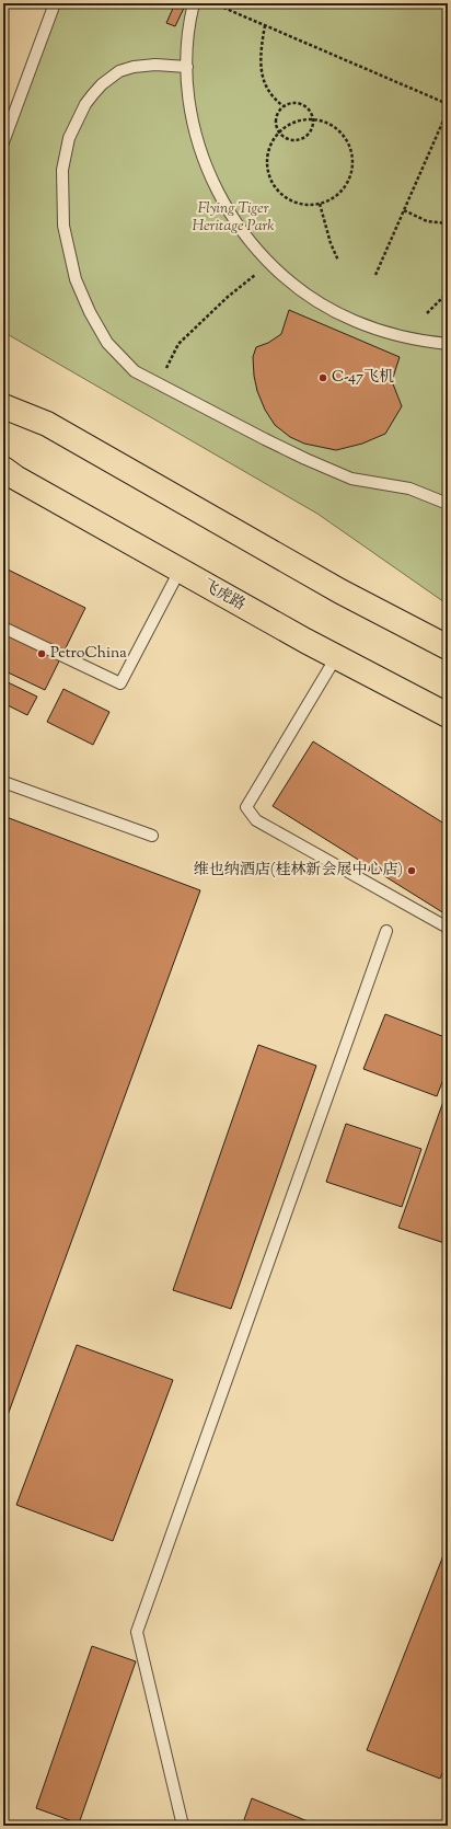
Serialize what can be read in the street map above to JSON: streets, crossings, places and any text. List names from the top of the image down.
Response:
{
  "streets": {
    "main road": ["飞虎路"]
  },
  "parks": ["Flying Tiger Heritage Park"],
  "places": ["C-47飞机", "PetroChina", "维也纳酒店(桂林新会展中心店)"]
}
